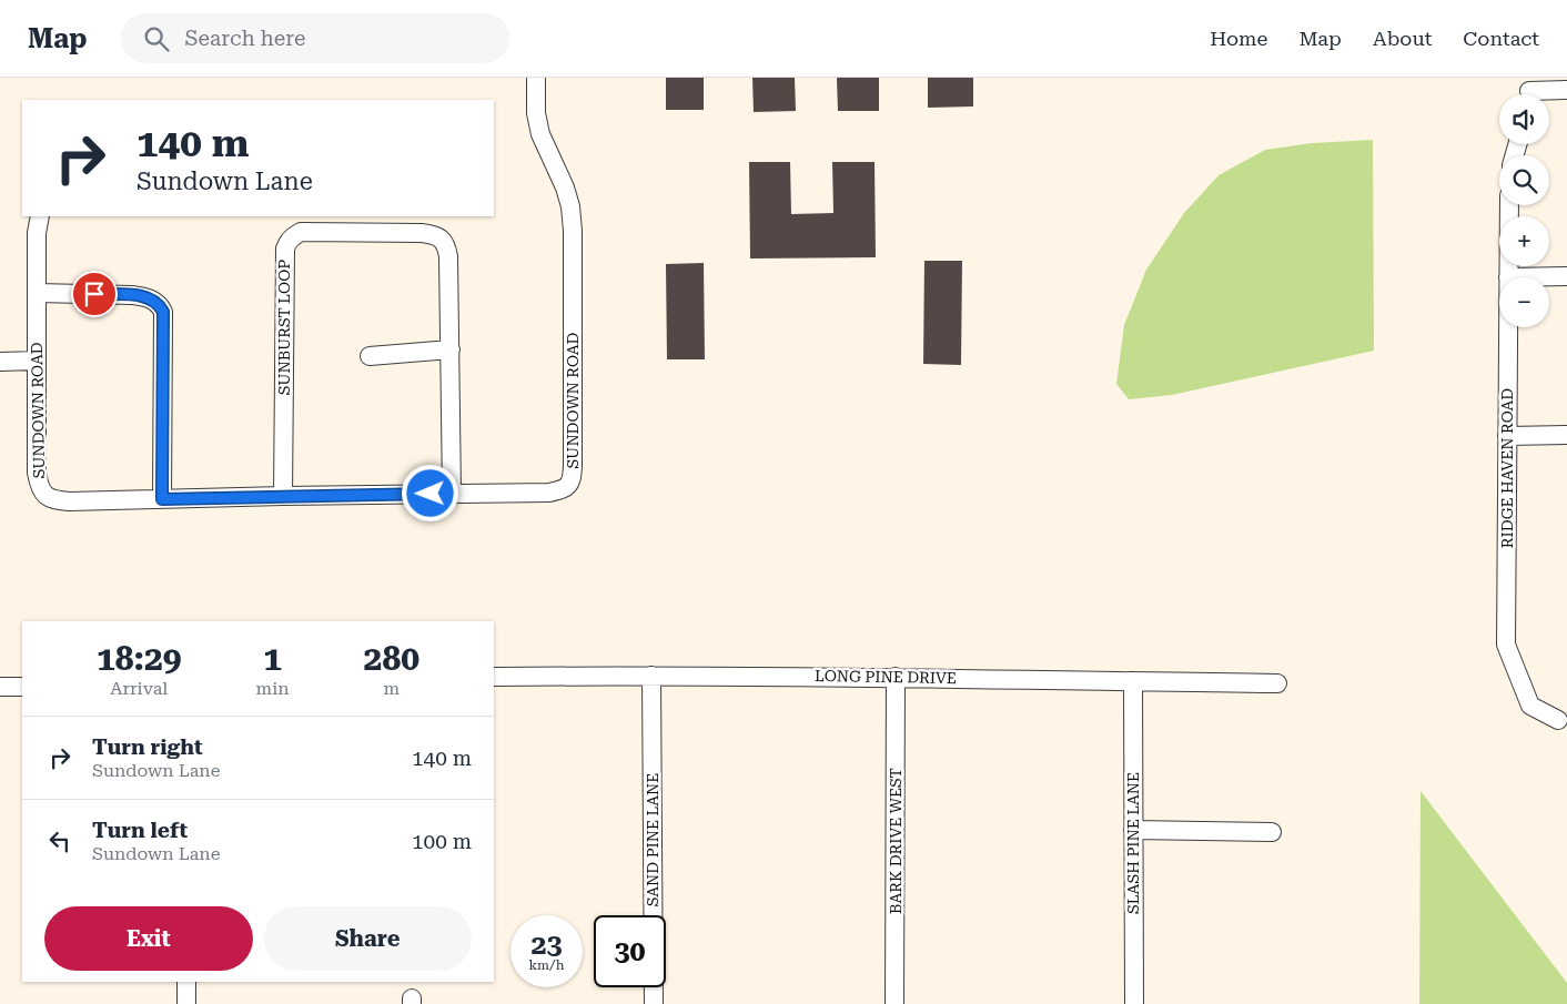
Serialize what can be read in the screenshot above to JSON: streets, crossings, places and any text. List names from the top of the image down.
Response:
{
  "streets": {
    "street": [
      "SUNBURST LOOP",
      "SUNDOWN ROAD",
      "RIDGE HAVEN ROAD",
      "LONG PINE DRIVE",
      "SAND PINE LANE",
      "BARK DRIVE WEST",
      "SLASH PINE LANE"
    ]
  },
  "crossings": [
    ["SUNBURST LOOP", "SUNDOWN ROAD"],
    ["LONG PINE DRIVE", "SAND PINE LANE"],
    ["LONG PINE DRIVE", "BARK DRIVE WEST"],
    ["LONG PINE DRIVE", "SLASH PINE LANE"]
  ],
  "page": {
    "header": "Map",
    "search": "Search here",
    "nav": [
      "Home",
      "Map",
      "About",
      "Contact"
    ],
    "map_buttons": ["+", "−"],
    "turn": ["140 m", "Sundown Lane"],
    "eta": [
      "18:29",
      "Arrival",
      "1",
      "min",
      "280",
      "m"
    ],
    "list": [
      {
        "name": "Turn right",
        "note": "Sundown Lane",
        "value": "140 m"
      },
      {
        "name": "Turn left",
        "note": "Sundown Lane",
        "value": "100 m"
      }
    ],
    "buttons": ["Exit", "Share"],
    "speed": "23 km/h",
    "limit": "30"
  }
}
